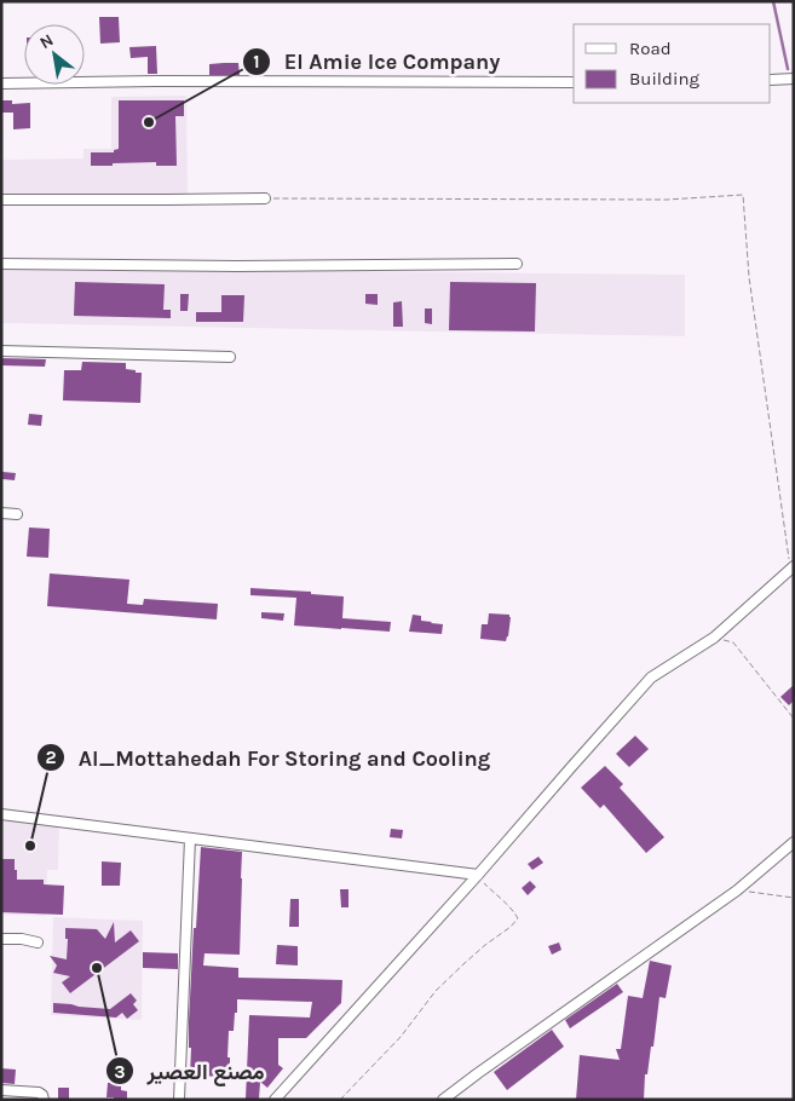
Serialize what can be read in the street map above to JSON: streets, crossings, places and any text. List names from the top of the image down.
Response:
{
  "places": ["El Amie Ice Company", "Al_Mottahedah For Storing and Cooling", "مصنع العصير"],
  "legend": ["Road", "Building"],
  "north": "top left"
}
